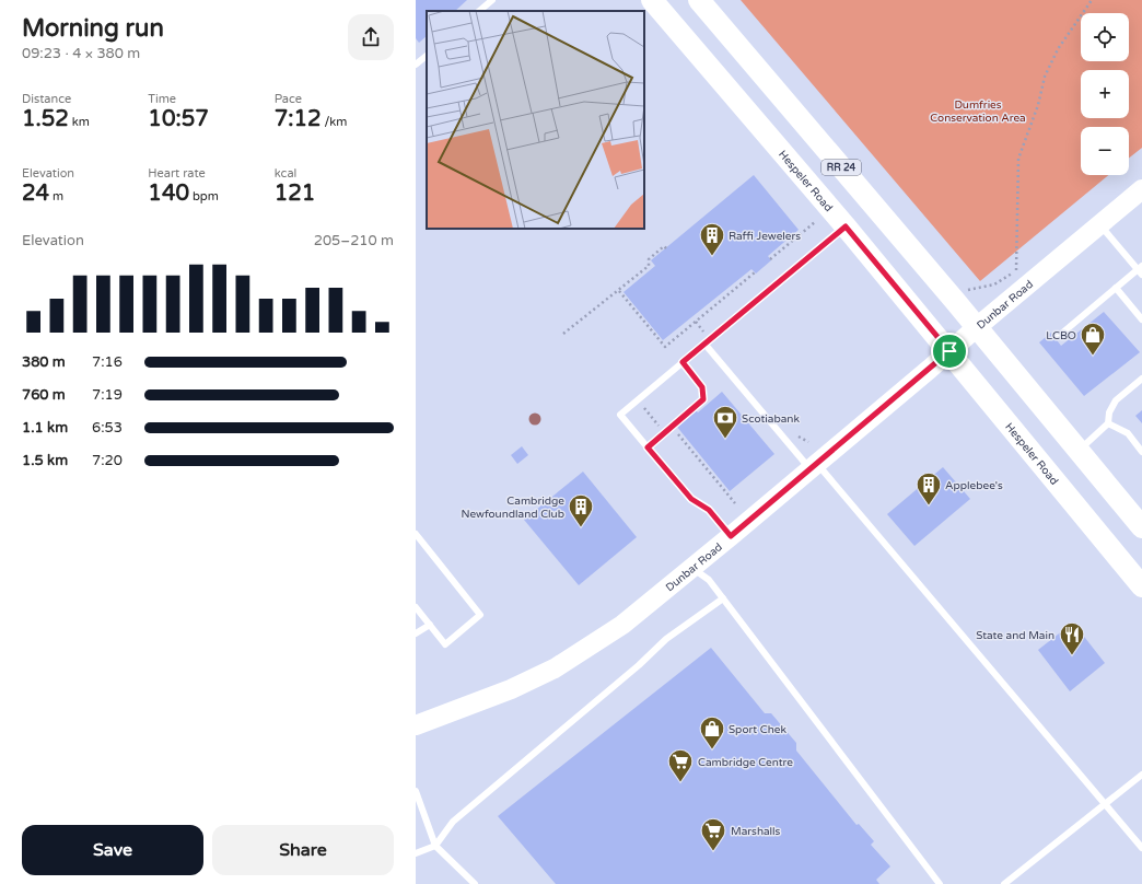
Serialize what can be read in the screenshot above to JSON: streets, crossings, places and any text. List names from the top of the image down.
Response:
{
  "streets": {
    "main road": ["RR 24", "Hespeler Road"],
    "street": ["Dunbar Road"]
  },
  "crossings": [
    ["RR 24", "Dunbar Road"],
    ["Hespeler Road", "Dunbar Road"]
  ],
  "parks": ["Dumfries Conservation Area"],
  "places": {
    "building": ["Raffi Jewelers", "Applebee's", "Cambridge Newfoundland Club"],
    "shop": ["LCBO", "Sport Chek"],
    "bank": ["Scotiabank"],
    "restaurant": ["State and Main"],
    "supermarket": ["Cambridge Centre", "Marshalls"]
  },
  "page": {
    "heading": ["Morning run", "09:23 · 4 × 380 m"],
    "map_buttons": ["+", "−"],
    "stats": [
      ["Distance", "1.52 km"],
      ["Time", "10:57"],
      ["Pace", "7:12 /km"],
      ["Elevation", "24 m"],
      ["Heart rate", "140 bpm"],
      ["kcal", "121"]
    ],
    "chart": ["Elevation", "205–210 m"],
    "list": [
      {
        "name": "380 m",
        "note": "7:16"
      },
      {
        "name": "760 m",
        "note": "7:19"
      },
      {
        "name": "1.1 km",
        "note": "6:53"
      },
      {
        "name": "1.5 km",
        "note": "7:20"
      }
    ],
    "buttons": ["Save", "Share"]
  }
}
